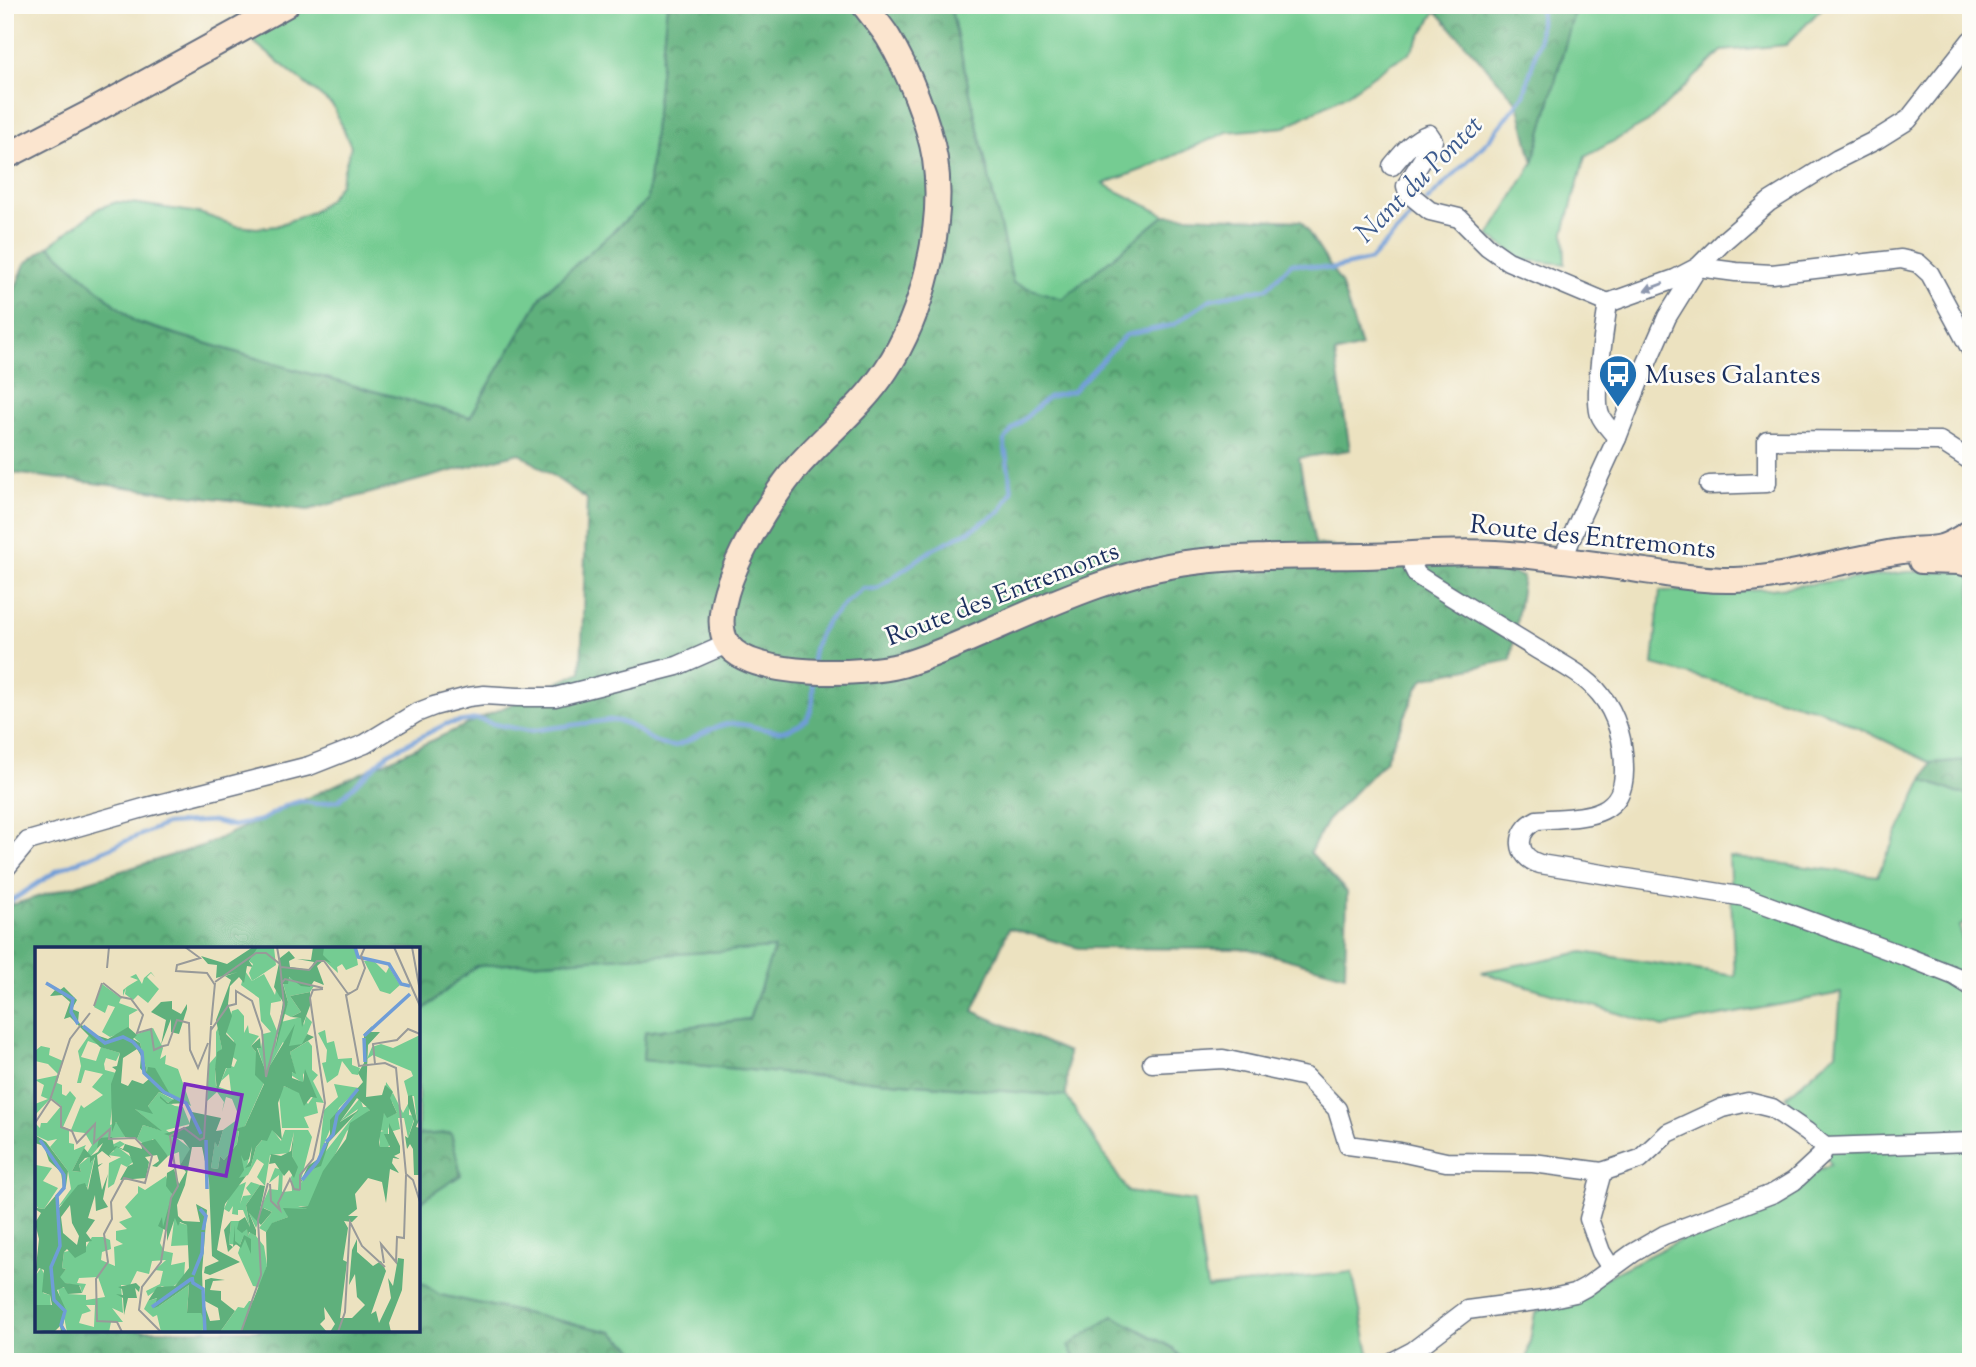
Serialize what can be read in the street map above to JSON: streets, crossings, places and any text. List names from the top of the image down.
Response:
{
  "streets": {
    "main road": ["Route des Entremonts"]
  },
  "water": ["Nant du Pontet"],
  "places": {
    "bus stop": ["Muses Galantes"]
  }
}
